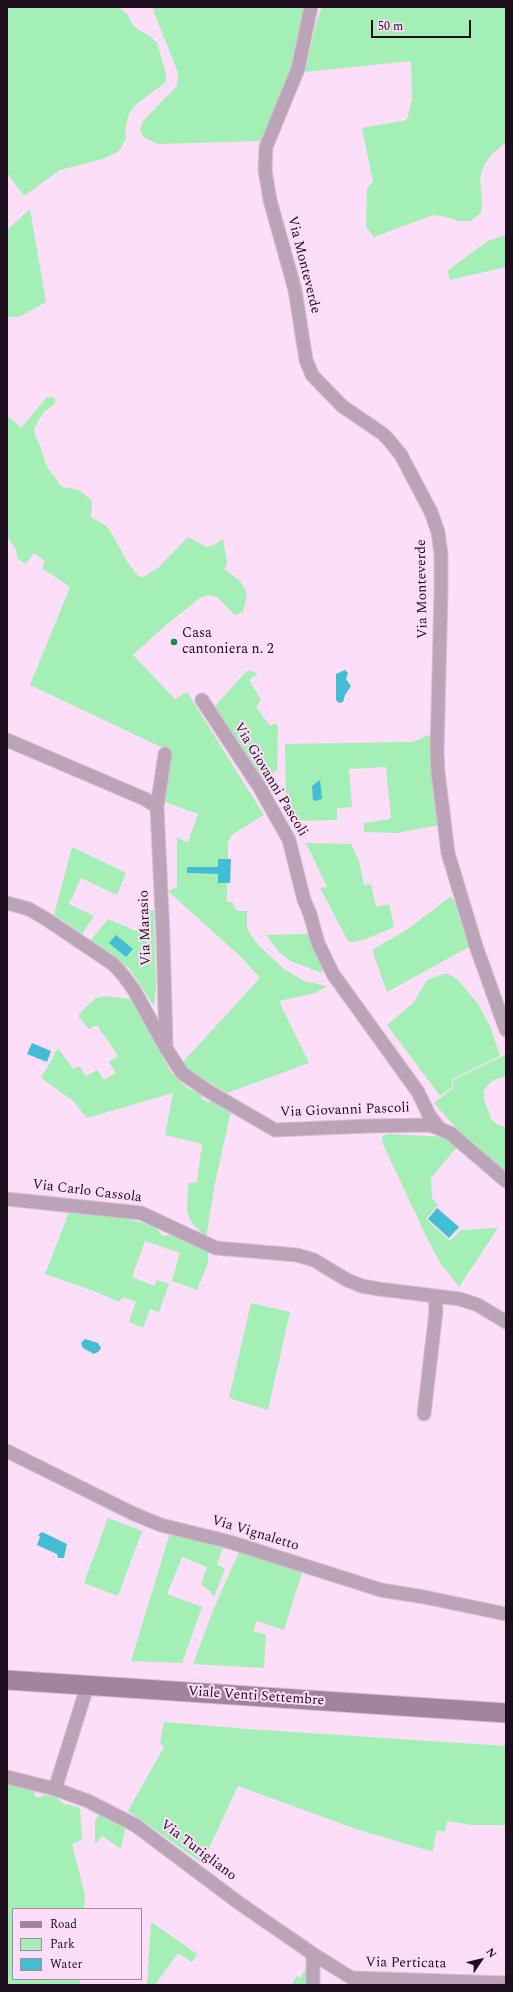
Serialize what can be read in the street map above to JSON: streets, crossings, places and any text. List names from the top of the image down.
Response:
{
  "streets": {
    "main road": ["Viale Venti Settembre"],
    "street": [
      "Via Monteverde",
      "Via Giovanni Pascoli",
      "Via Marasio",
      "Via Carlo Cassola",
      "Via Vignaletto",
      "Via Turigliano",
      "Via Perticata"
    ]
  },
  "crossings": [
    ["Via Giovanni Pascoli", "Via Marasio"],
    ["Via Turigliano", "Via Perticata"]
  ],
  "places": ["Casa cantoniera n. 2"],
  "legend": ["Road", "Park", "Water"],
  "scale_bar": "50 m",
  "north": "top right"
}
